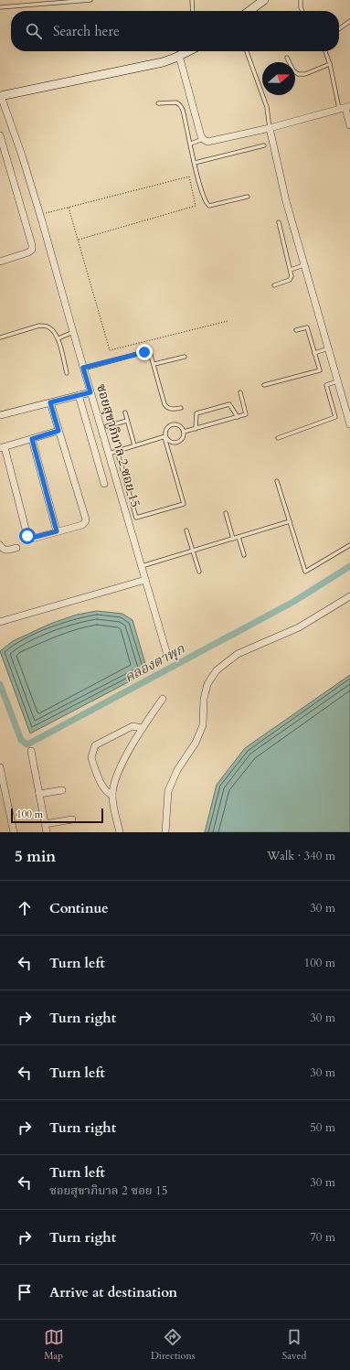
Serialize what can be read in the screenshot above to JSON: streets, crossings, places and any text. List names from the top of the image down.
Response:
{
  "streets": {
    "street": ["ซอยสุขาภิบาล 2 ซอย 15"]
  },
  "water": ["คลองตาพุก"],
  "scale_bar": "100 m",
  "north": "right",
  "page": {
    "search": "Search here",
    "scale": "100 m",
    "heading": ["5 min", "Walk · 340 m"],
    "list": [
      ["Continue", "30 m"],
      ["Turn left", "100 m"],
      ["Turn right", "30 m"],
      ["Turn left", "30 m"],
      ["Turn right", "50 m"],
      ["Turn left", "ซอยสุขาภิบาล 2 ซอย 15", "30 m"],
      ["Turn right", "70 m"],
      "Arrive at destination"
    ],
    "nav": ["Map", "Directions", "Saved"]
  }
}
